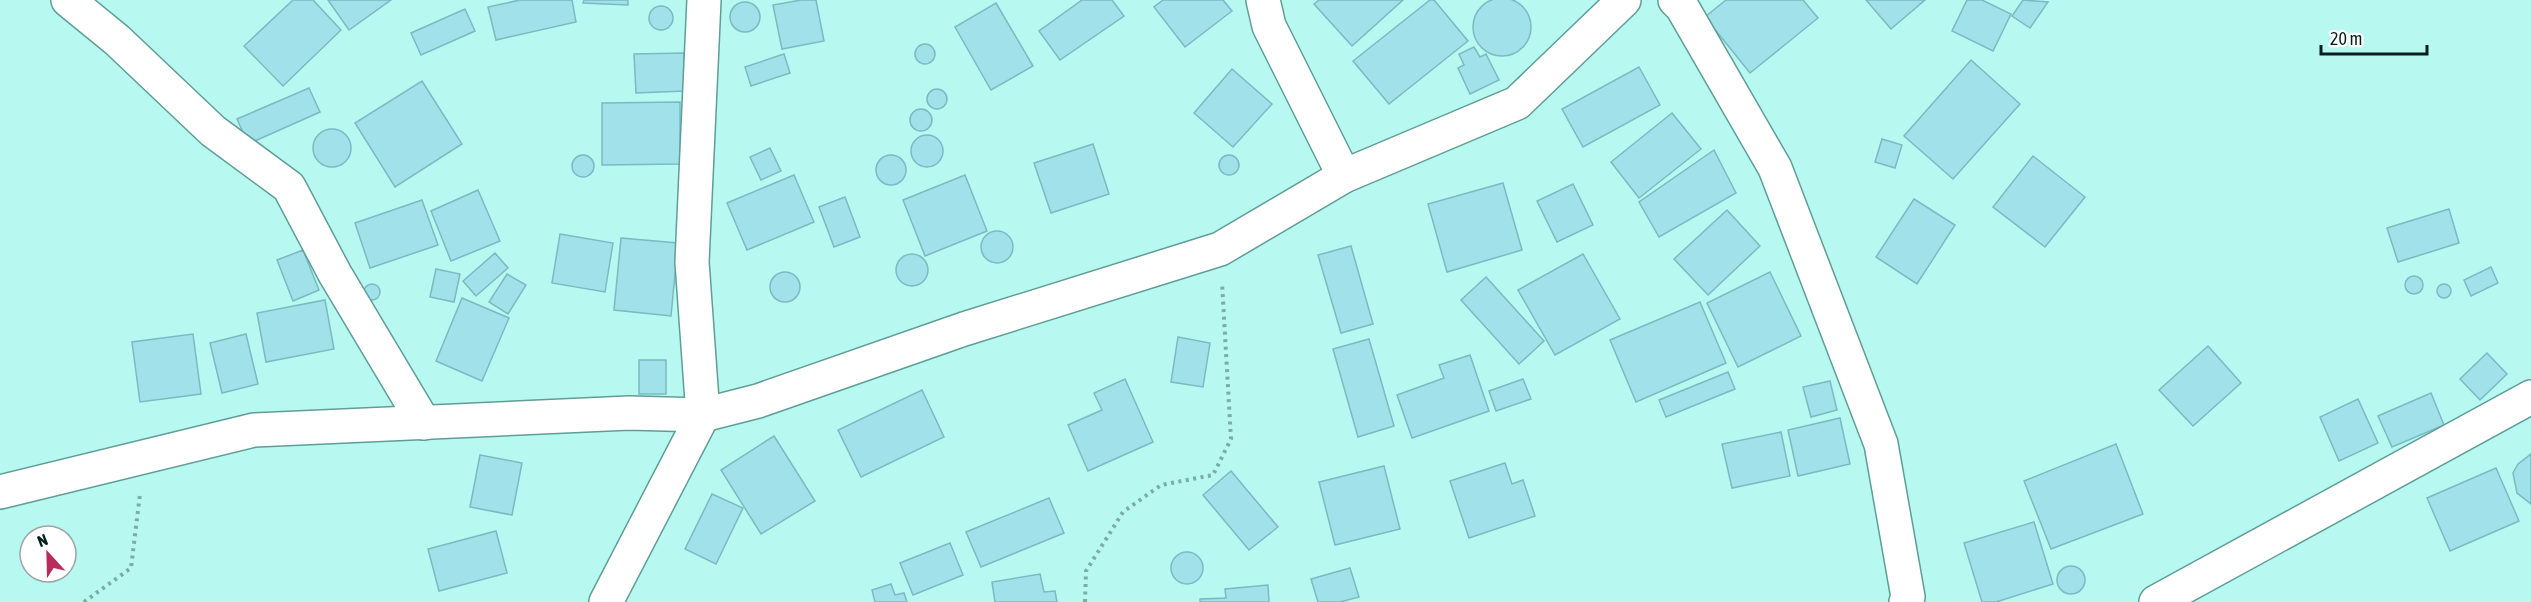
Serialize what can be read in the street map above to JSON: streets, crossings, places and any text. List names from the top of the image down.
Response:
{
  "scale_bar": "20 m",
  "north": "top"
}
